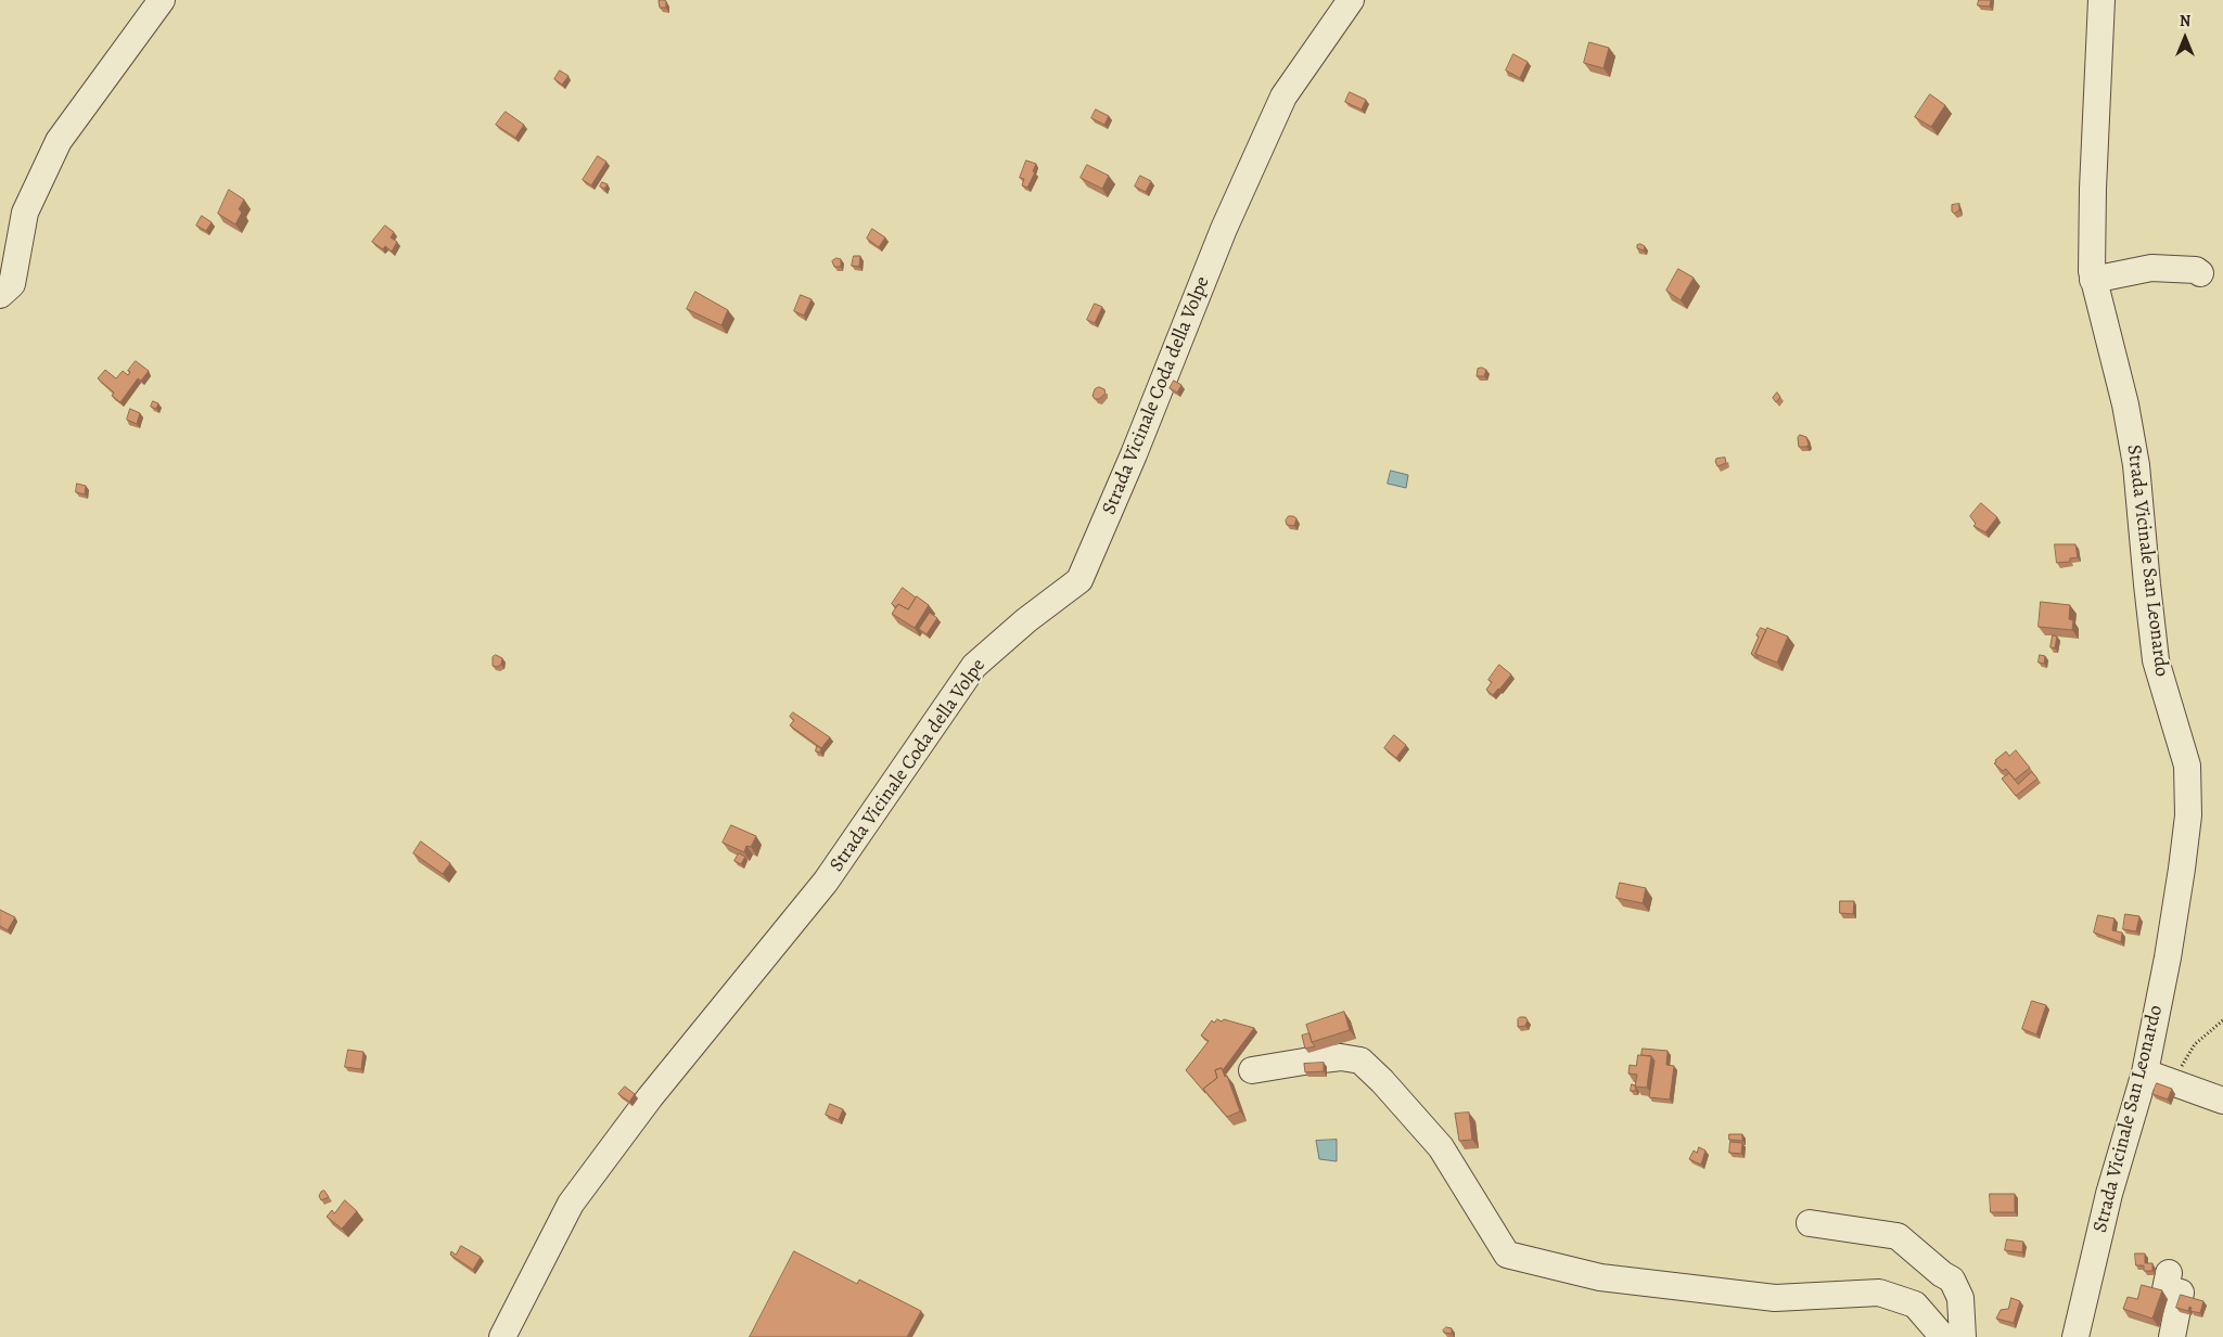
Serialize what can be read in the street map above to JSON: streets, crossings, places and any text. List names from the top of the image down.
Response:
{
  "streets": {
    "street": ["Strada Vicinale Coda della Volpe", "Strada Vicinale San Leonardo"]
  },
  "north": "top"
}
